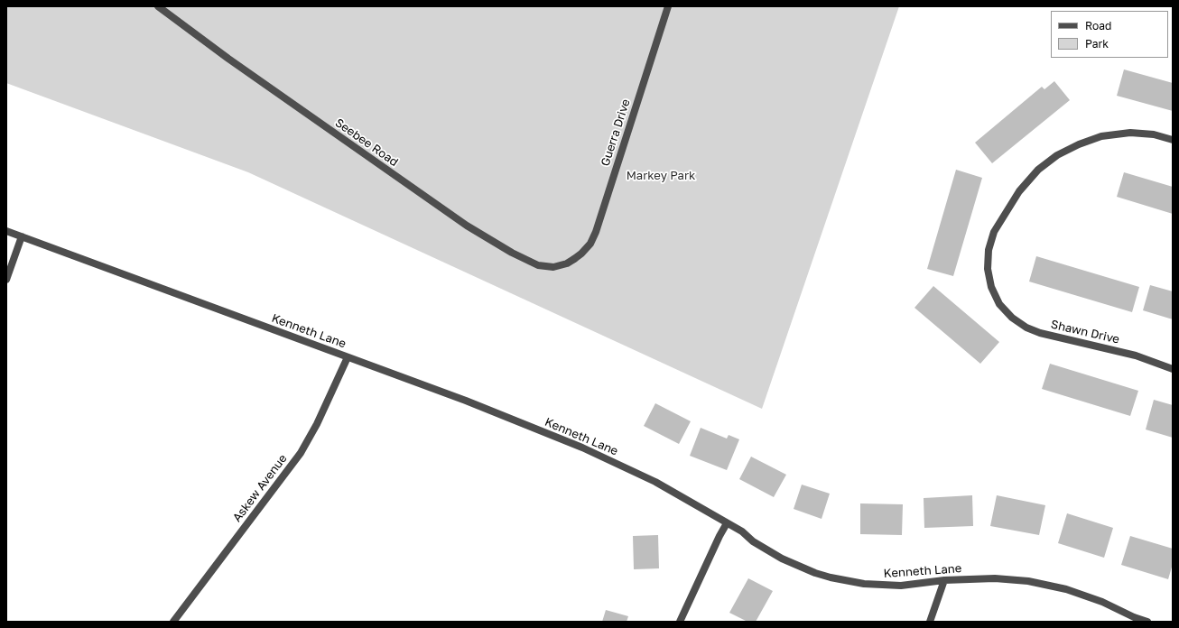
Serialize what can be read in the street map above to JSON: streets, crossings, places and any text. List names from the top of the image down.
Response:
{
  "streets": {
    "street": [
      "Guerra Drive",
      "Seebee Road",
      "Kenneth Lane",
      "Shawn Drive",
      "Askew Avenue"
    ]
  },
  "crossings": [
    ["Guerra Drive", "Seebee Road"],
    ["Kenneth Lane", "Askew Avenue"]
  ],
  "parks": ["Markey Park"],
  "legend": ["Road", "Park"]
}
